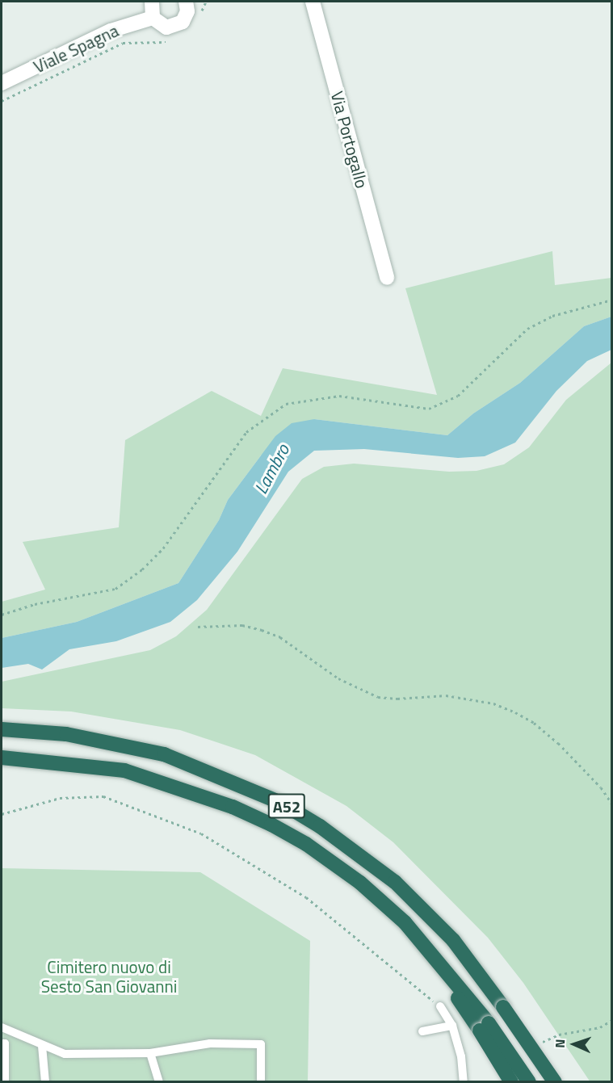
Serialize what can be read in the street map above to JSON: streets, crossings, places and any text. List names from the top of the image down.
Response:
{
  "streets": {
    "highway": ["A52"],
    "street": ["Viale Spagna", "Via Portogallo"]
  },
  "water": ["Lambro"],
  "parks": ["Cimitero nuovo di Sesto San Giovanni"],
  "north": "left"
}
